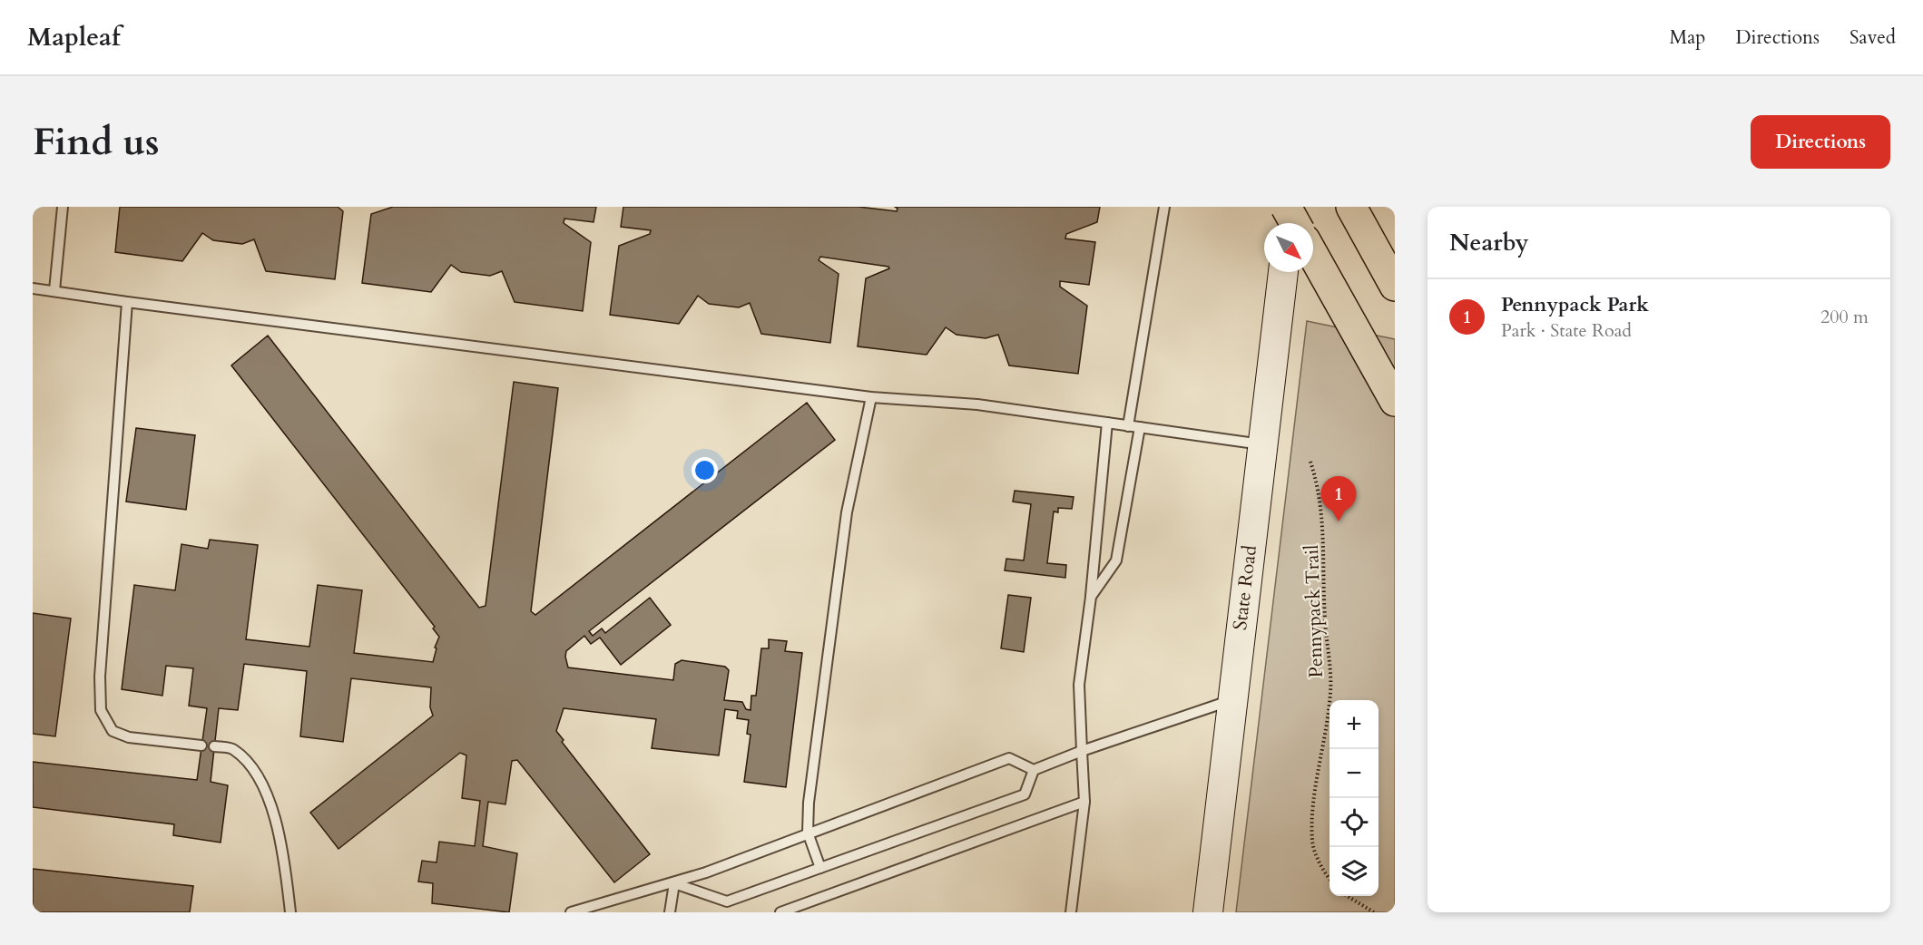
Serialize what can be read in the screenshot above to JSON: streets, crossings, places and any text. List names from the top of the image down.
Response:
{
  "streets": {
    "main road": ["State Road"],
    "path": ["Pennypack Trail"]
  },
  "north": "bottom right",
  "page": {
    "header": "Mapleaf",
    "nav": ["Map", "Directions", "Saved"],
    "buttons": "Directions",
    "title": "Find us",
    "heading": "Nearby",
    "list": [
      {
        "mark": "1",
        "name": "Pennypack Park",
        "note": "Park · State Road",
        "value": "200 m"
      }
    ],
    "pins": "1",
    "map_buttons": ["+", "−"]
  }
}
